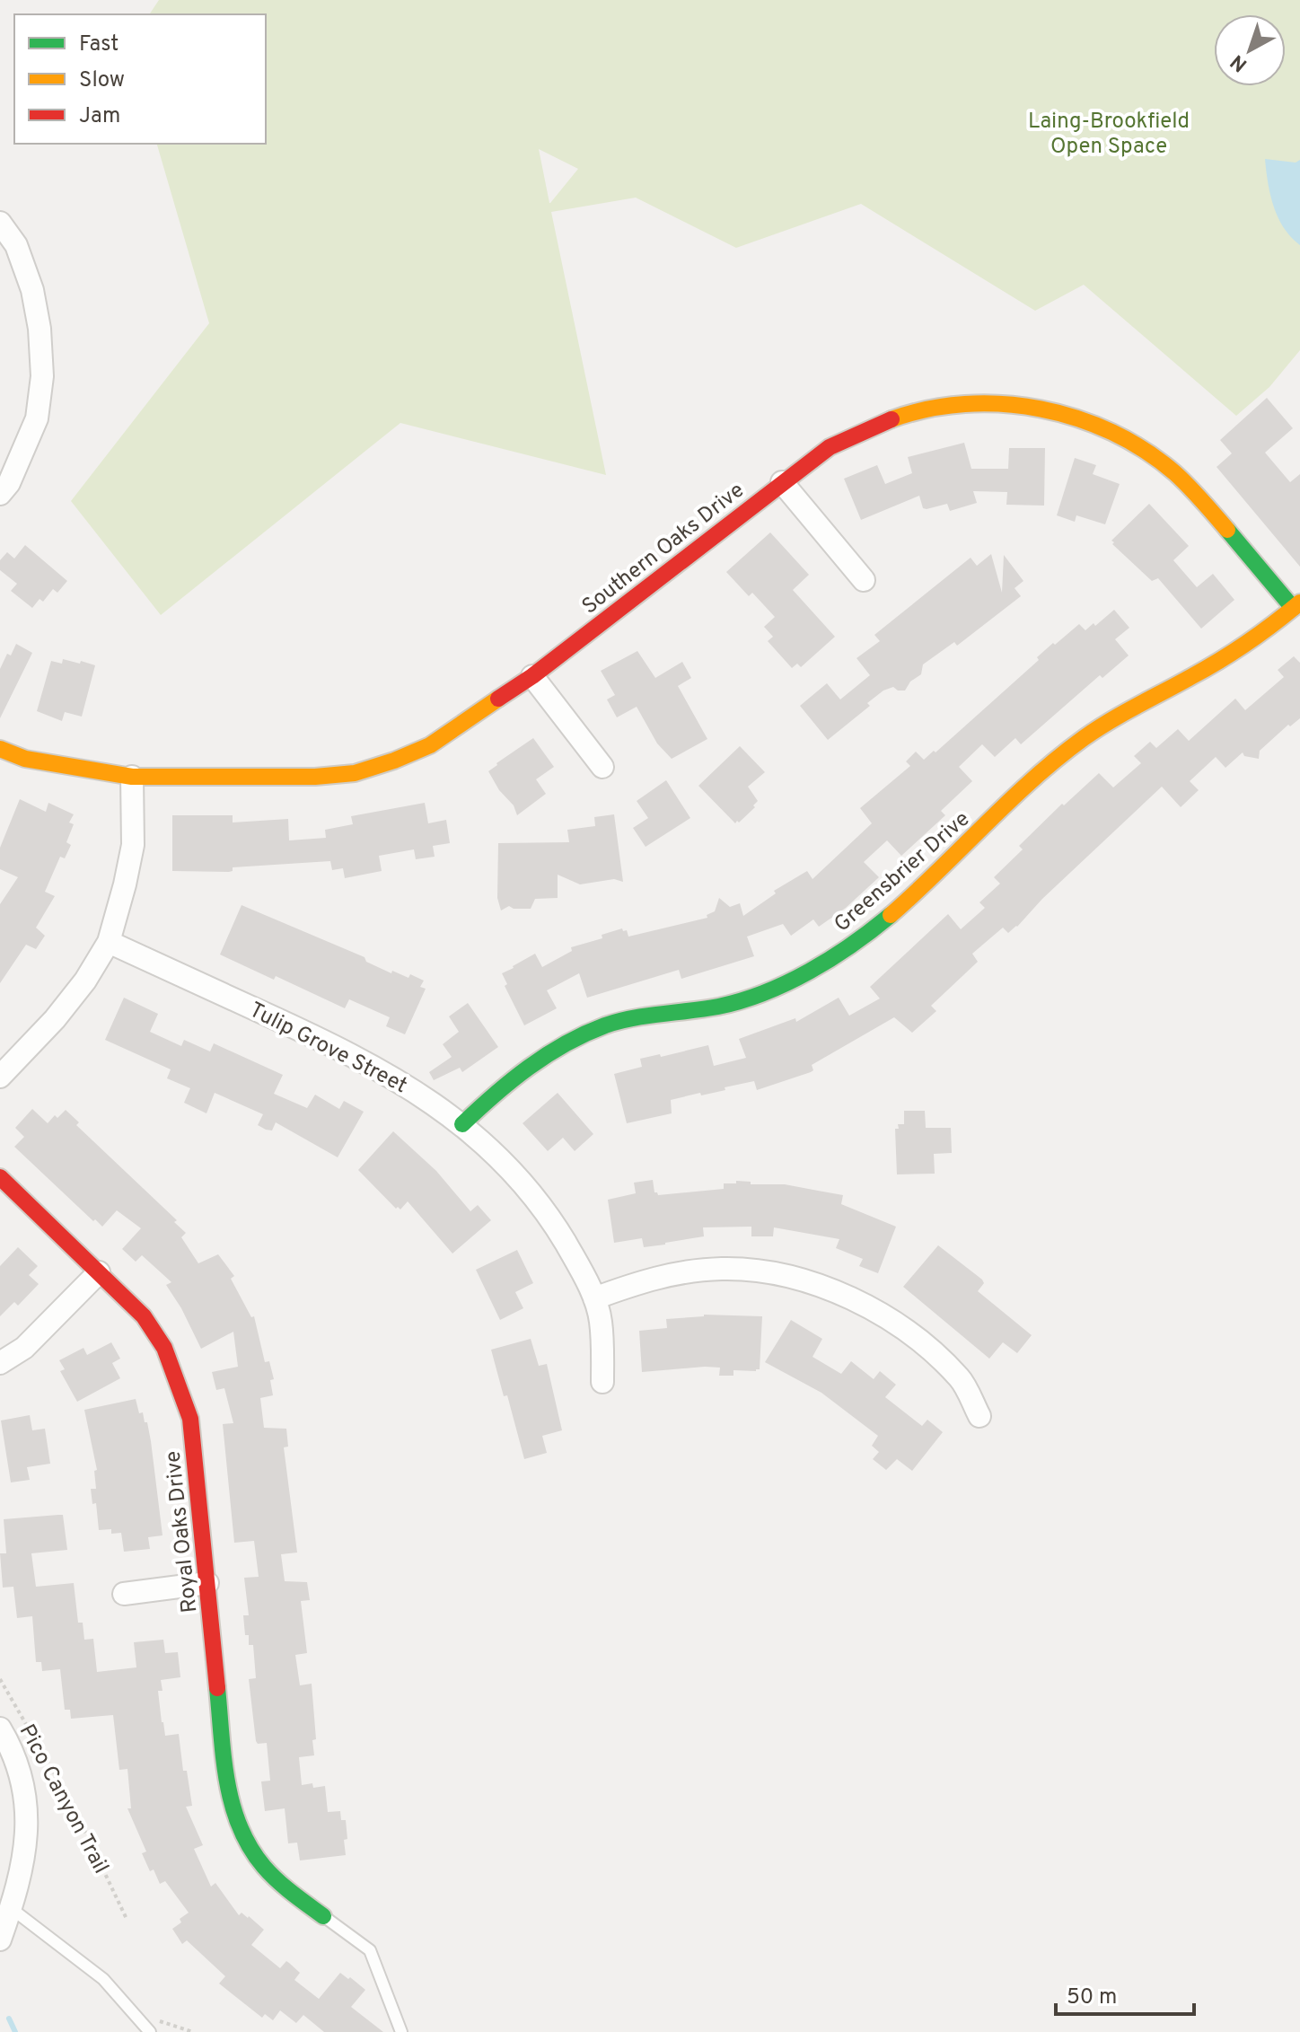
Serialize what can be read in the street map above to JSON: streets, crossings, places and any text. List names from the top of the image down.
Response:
{
  "streets": {
    "street": [
      "Southern Oaks Drive",
      "Greensbrier Drive",
      "Tulip Grove Street",
      "Royal Oaks Drive"
    ],
    "path": ["Pico Canyon Trail"]
  },
  "crossings": [
    ["Southern Oaks Drive", "Greensbrier Drive"],
    ["Greensbrier Drive", "Tulip Grove Street"]
  ],
  "parks": ["Laing-Brookfield Open Space"],
  "legend": ["Fast", "Slow", "Jam"],
  "scale_bar": "50 m",
  "north": "bottom left"
}
